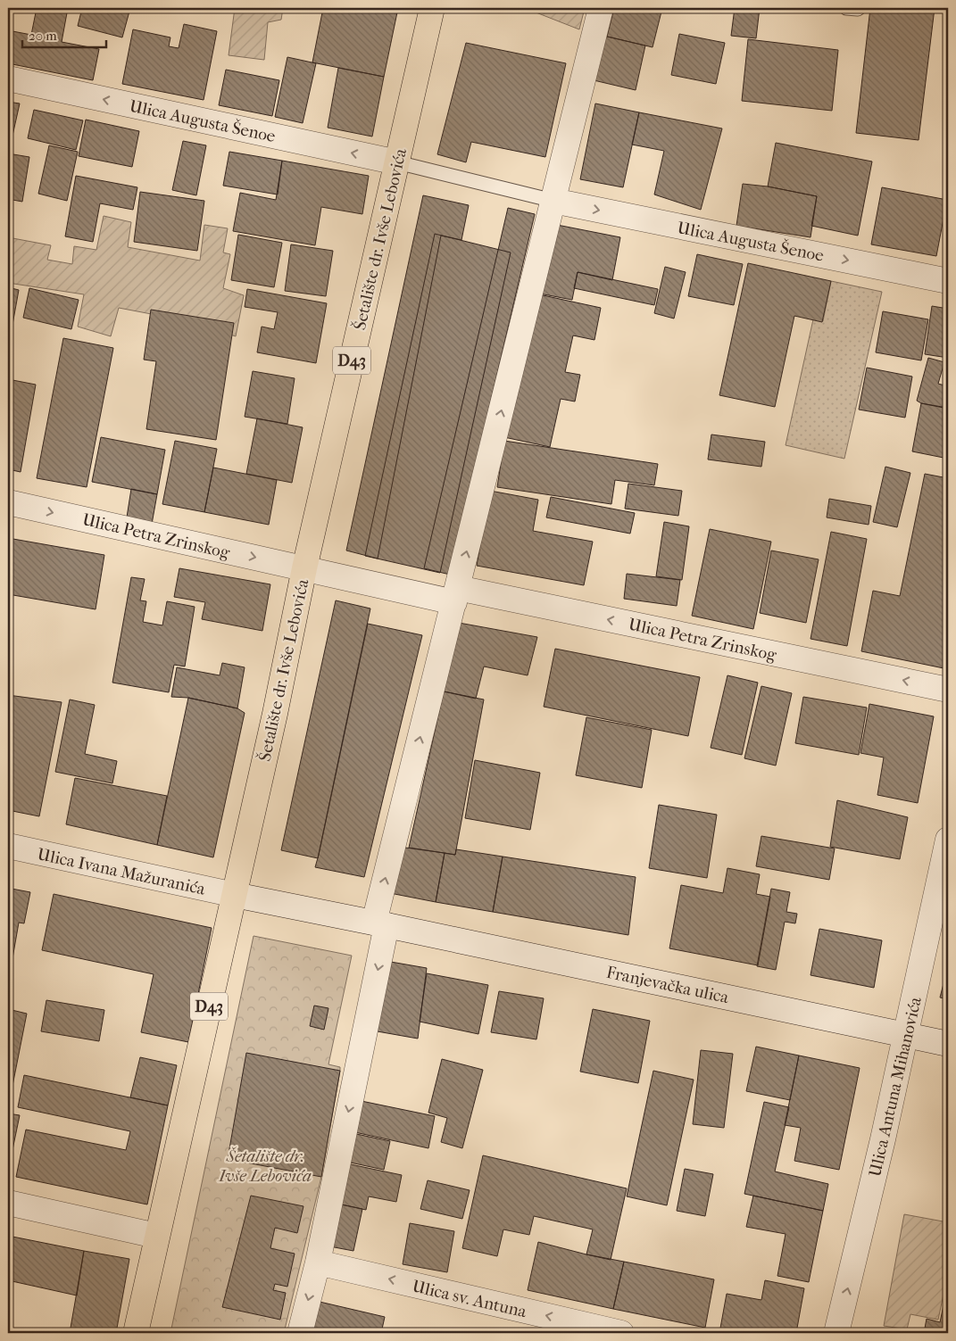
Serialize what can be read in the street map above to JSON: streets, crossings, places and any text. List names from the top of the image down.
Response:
{
  "streets": {
    "main road": ["Šetalište dr. Ivše Lebovića", "D43"],
    "street": [
      "Ulica Augusta Šenoe",
      "Ulica Petra Zrinskog",
      "Ulica Ivana Mažuranića",
      "Franjevačka ulica",
      "Ulica Antuna Mihanovića",
      "Ulica sv. Antuna"
    ]
  },
  "crossings": [
    ["Ulica Augusta Šenoe", "Šetalište dr. Ivše Lebovića"],
    ["Šetalište dr. Ivše Lebovića", "Ulica Petra Zrinskog"],
    ["Šetalište dr. Ivše Lebovića", "Ulica Ivana Mažuranića"],
    ["Ulica Ivana Mažuranića", "Franjevačka ulica"],
    ["Franjevačka ulica", "Ulica Antuna Mihanovića"]
  ],
  "one_way": ["Ulica Antuna Mihanovića", "Ulica sv. Antuna"],
  "parks": ["Šetalište dr. Ivše Lebovića"],
  "scale_bar": "20 m"
}
